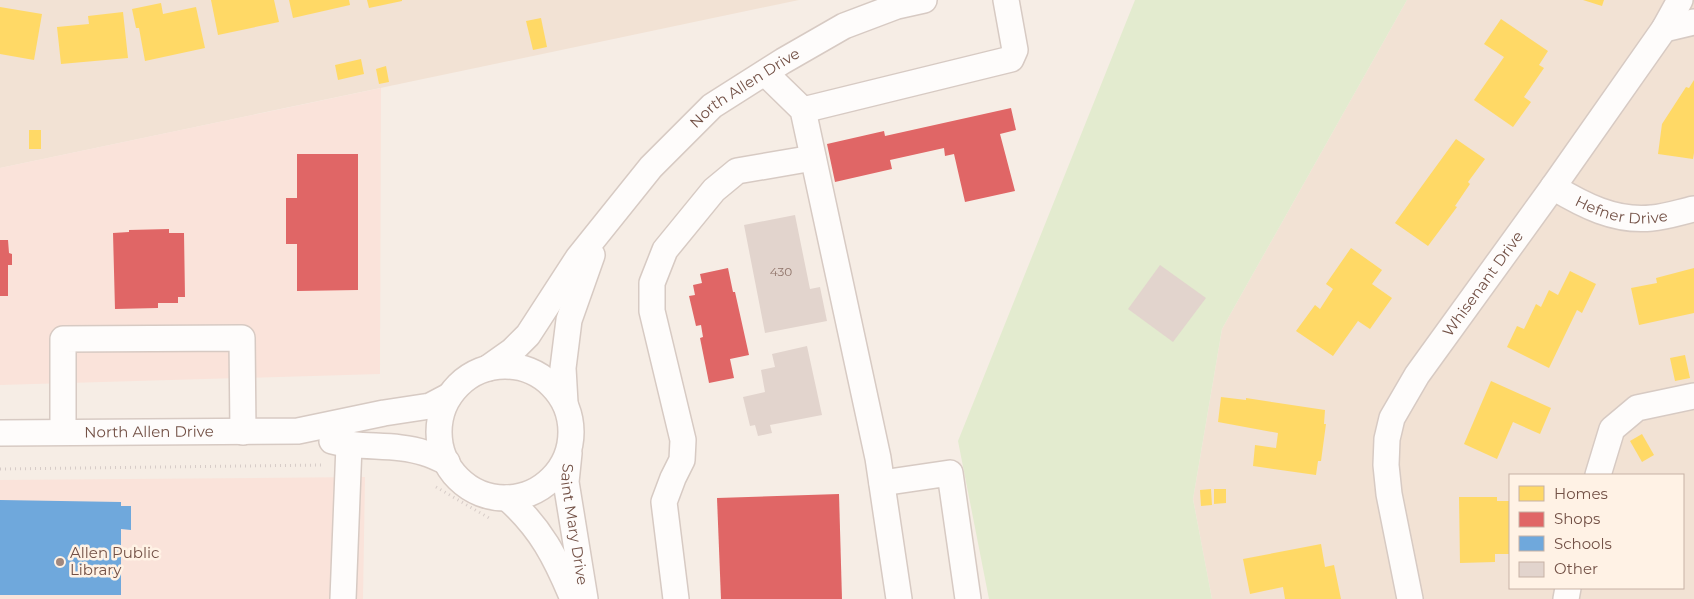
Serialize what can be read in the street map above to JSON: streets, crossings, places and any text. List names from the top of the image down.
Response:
{
  "streets": {
    "street": [
      "North Allen Drive",
      "Hefner Drive",
      "Whisenant Drive",
      "Saint Mary Drive"
    ]
  },
  "crossings": [
    ["North Allen Drive", "Saint Mary Drive"],
    ["Hefner Drive", "Whisenant Drive"]
  ],
  "places": ["Allen Public Library"],
  "house_numbers": ["430"],
  "legend": [
    "Homes",
    "Shops",
    "Schools",
    "Other"
  ]
}
